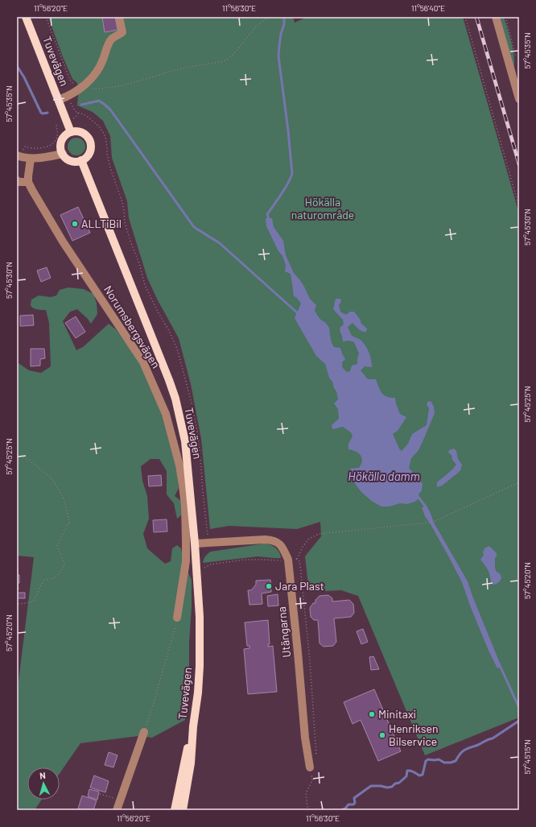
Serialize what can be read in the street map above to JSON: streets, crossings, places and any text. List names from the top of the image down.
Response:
{
  "streets": {
    "main road": ["Tuvevägen"],
    "street": ["Norumsbergsvägen", "Utängarna"]
  },
  "crossings": [
    ["Tuvevägen", "Utängarna"]
  ],
  "water": ["Hökälla damm"],
  "parks": ["Hökälla naturområde"],
  "places": [
    "ALLTiBil",
    "Jara Plast",
    "Minitaxi",
    "Henriksen Bilservice"
  ],
  "north": "top",
  "coordinates": [
    "11°56'20\"E",
    "11°56'30\"E",
    "11°56'40\"E",
    "57°45'35\"N",
    "57°45'30\"N",
    "57°45'25\"N",
    "57°45'20\"N",
    "57°45'15\"N"
  ]
}
